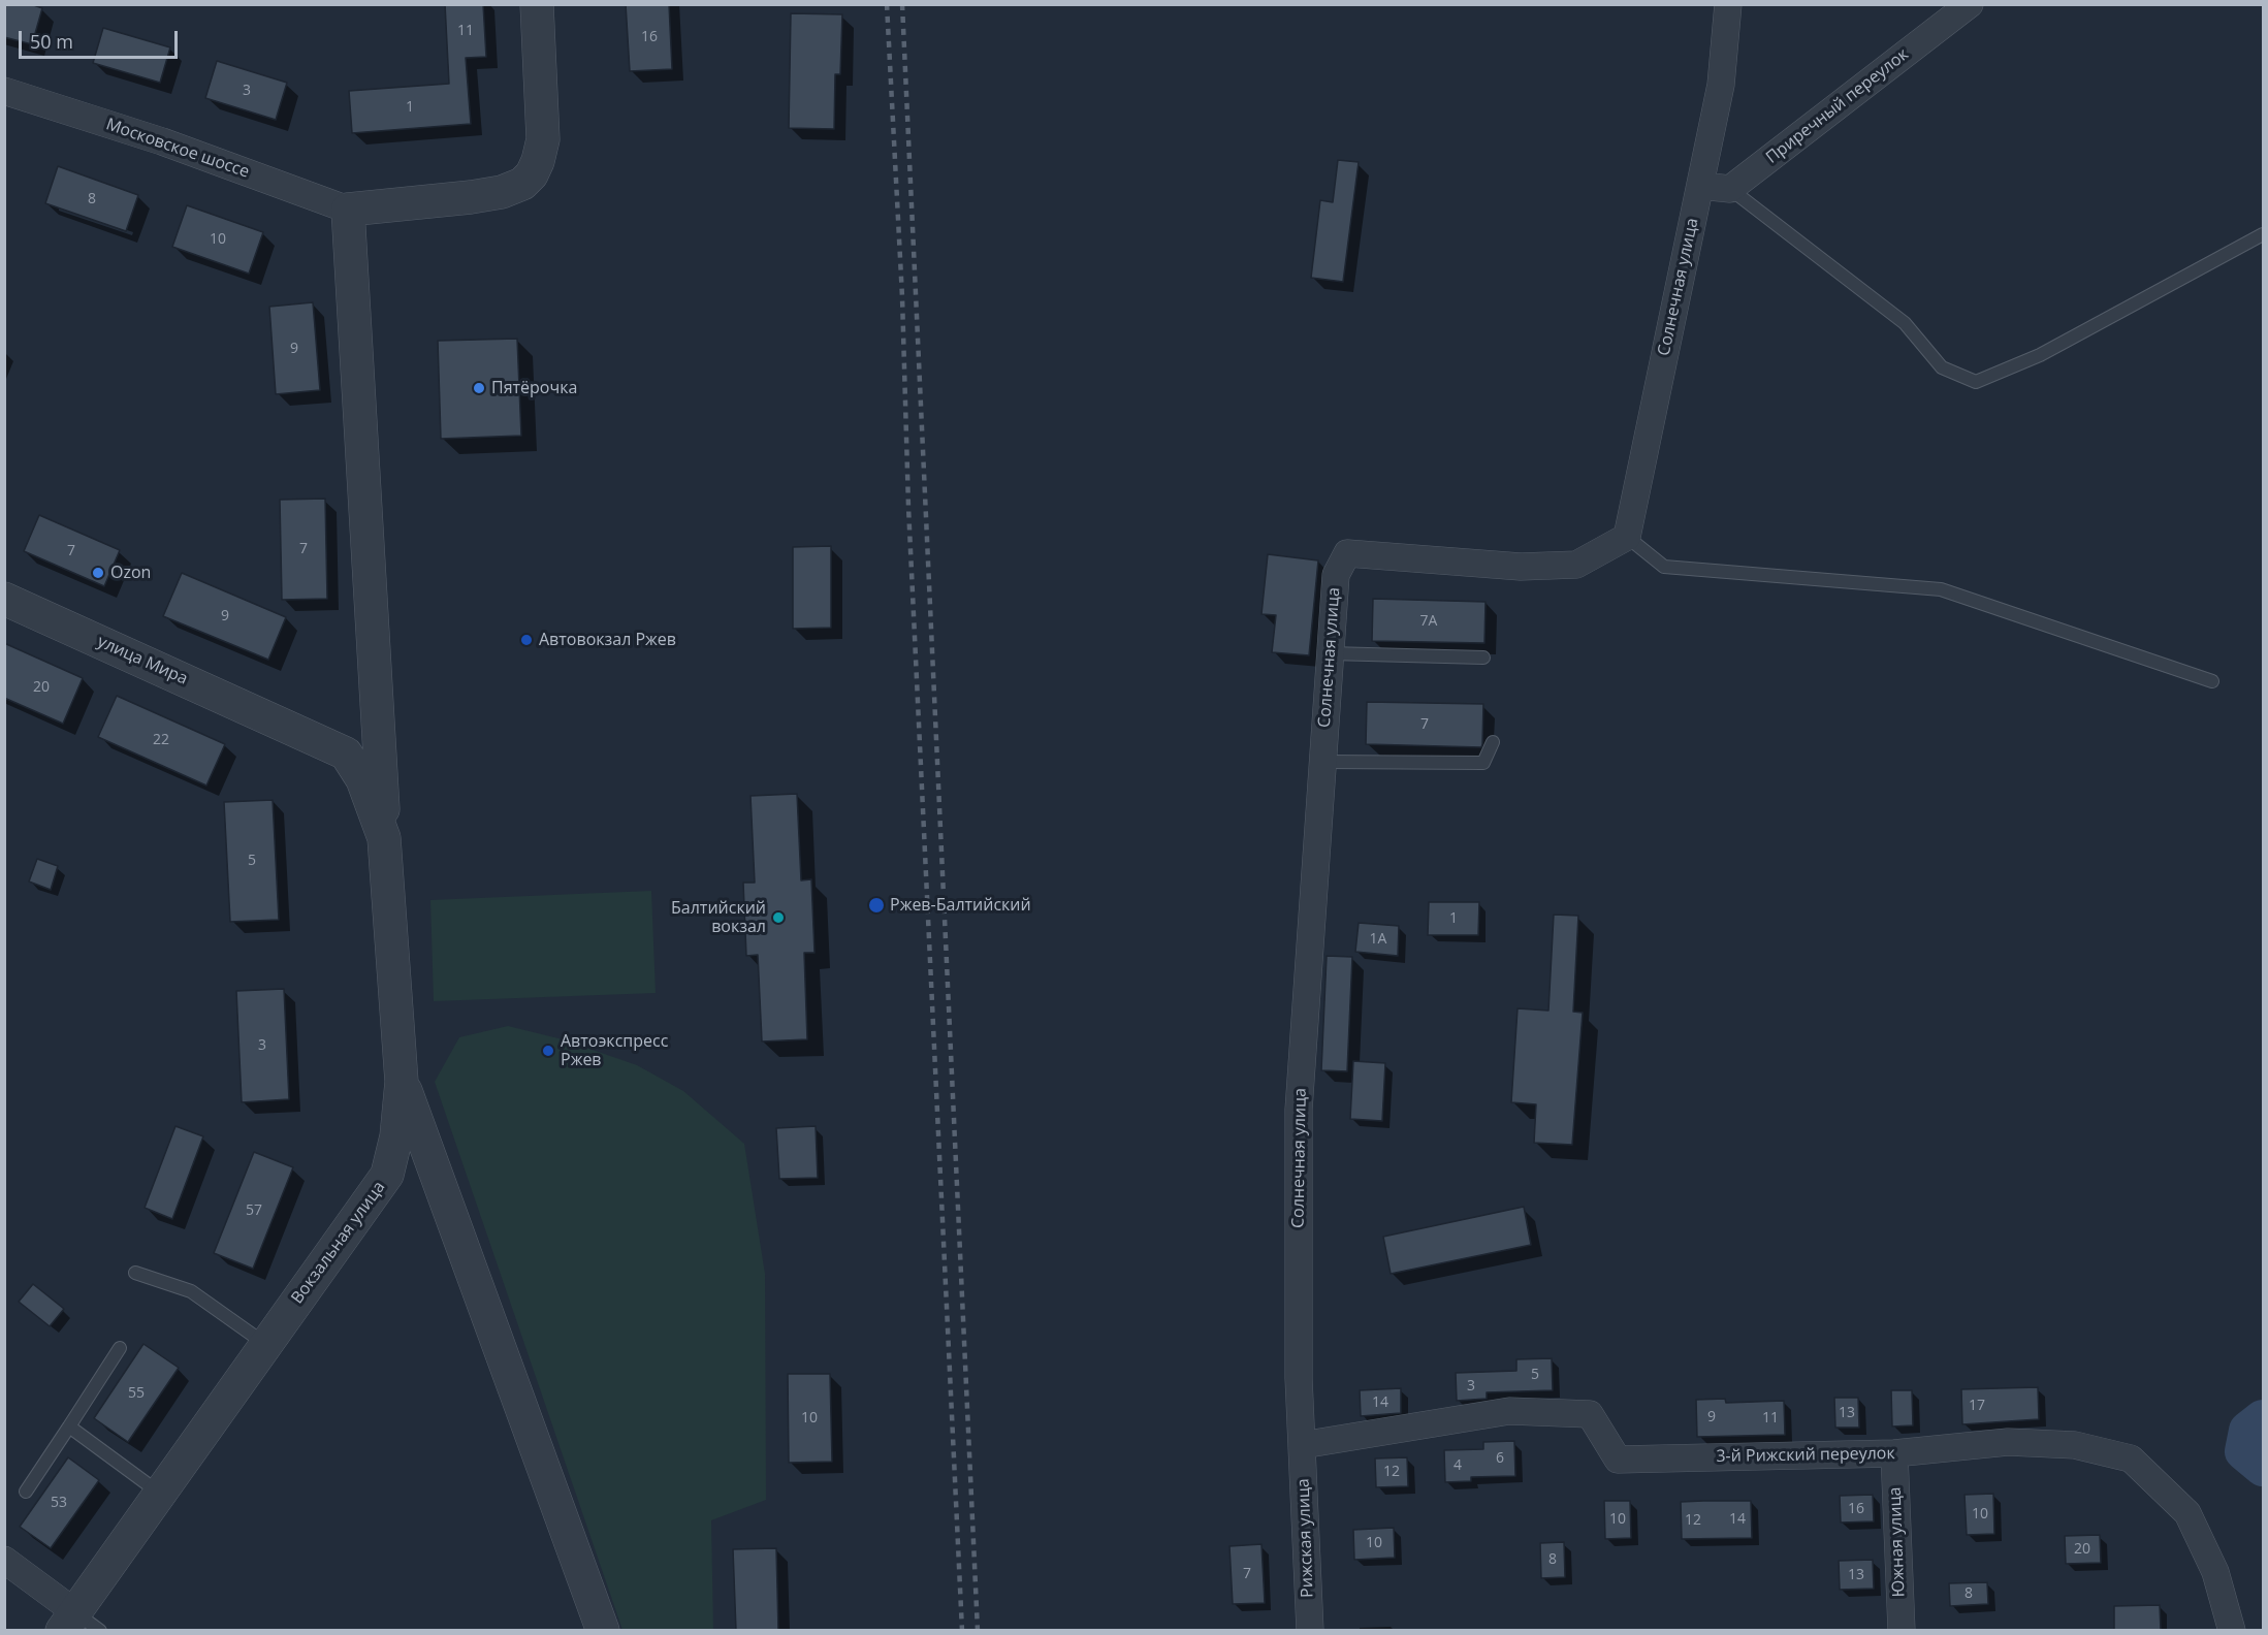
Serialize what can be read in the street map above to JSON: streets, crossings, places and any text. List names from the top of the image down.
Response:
{
  "streets": {
    "street": [
      "Приречный переулок",
      "Московское шоссе",
      "Солнечная улица",
      "улица Мира",
      "Вокзальная улица",
      "3-й Рижский переулок",
      "Рижская улица",
      "Южная улица"
    ]
  },
  "crossings": [
    ["Солнечная улица", "3-й Рижский переулок"],
    ["Солнечная улица", "Рижская улица"],
    ["улица Мира", "Вокзальная улица"],
    ["3-й Рижский переулок", "Рижская улица"],
    ["3-й Рижский переулок", "Южная улица"]
  ],
  "places": [
    "Пятёрочка",
    "Ozon",
    "Автовокзал Ржев",
    "Ржев-Балтийский",
    "Балтийский вокзал",
    "Автоэкспресс Ржев"
  ],
  "house_numbers": [
    "11",
    "16",
    "3",
    "1",
    "8",
    "10",
    "9",
    "7",
    "7",
    "9",
    "7А",
    "20",
    "7",
    "22",
    "5",
    "1",
    "1А",
    "3",
    "57",
    "5",
    "3",
    "55",
    "14",
    "17",
    "13",
    "9",
    "10",
    "11",
    "6",
    "4",
    "12",
    "53",
    "16",
    "10",
    "10",
    "14",
    "12",
    "10",
    "20",
    "8",
    "7",
    "13",
    "8"
  ],
  "scale_bar": "50 m"
}
